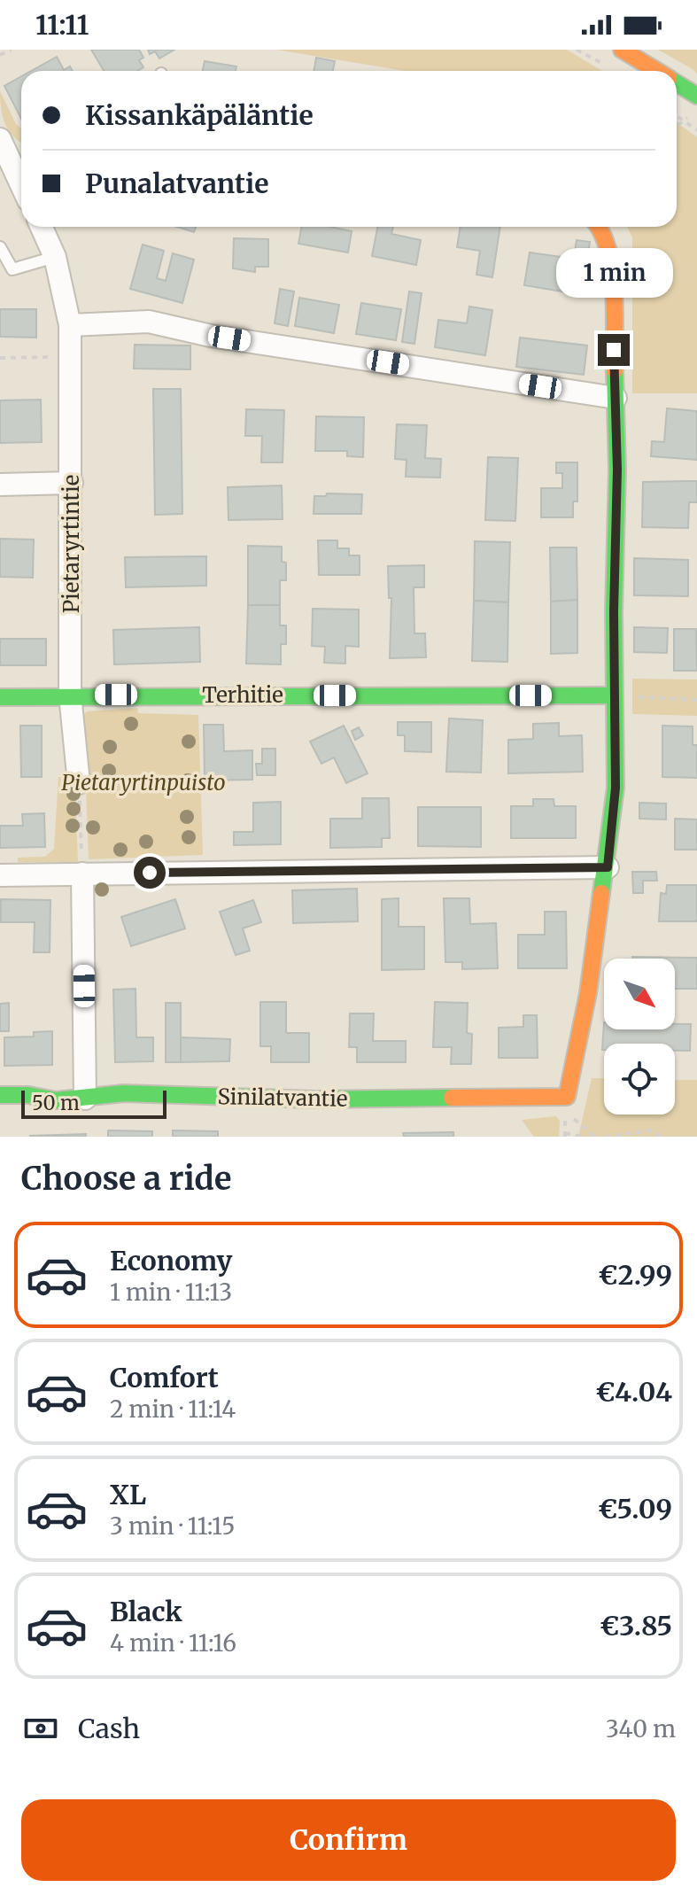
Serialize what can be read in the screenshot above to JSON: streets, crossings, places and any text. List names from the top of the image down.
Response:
{
  "streets": {
    "street": ["Pietaryrtintie", "Terhitie", "Sinilatvantie"]
  },
  "crossings": [
    ["Pietaryrtintie", "Terhitie"]
  ],
  "parks": ["Pietaryrtinpuisto"],
  "scale_bar": "50 m",
  "north": "bottom right",
  "page": {
    "status": "11:11",
    "banner": ["Kissankäpäläntie", "Punalatvantie"],
    "bubble": "1 min",
    "scale": "50 m",
    "heading": "Choose a ride",
    "list": [
      {
        "name": "Economy",
        "note": "1 min · 11:13",
        "value": "€2.99"
      },
      {
        "name": "Comfort",
        "note": "2 min · 11:14",
        "value": "€4.04"
      },
      {
        "name": "XL",
        "note": "3 min · 11:15",
        "value": "€5.09"
      },
      {
        "name": "Black",
        "note": "4 min · 11:16",
        "value": "€3.85"
      }
    ],
    "pay": ["Cash", "340 m"],
    "buttons": "Confirm"
  }
}
